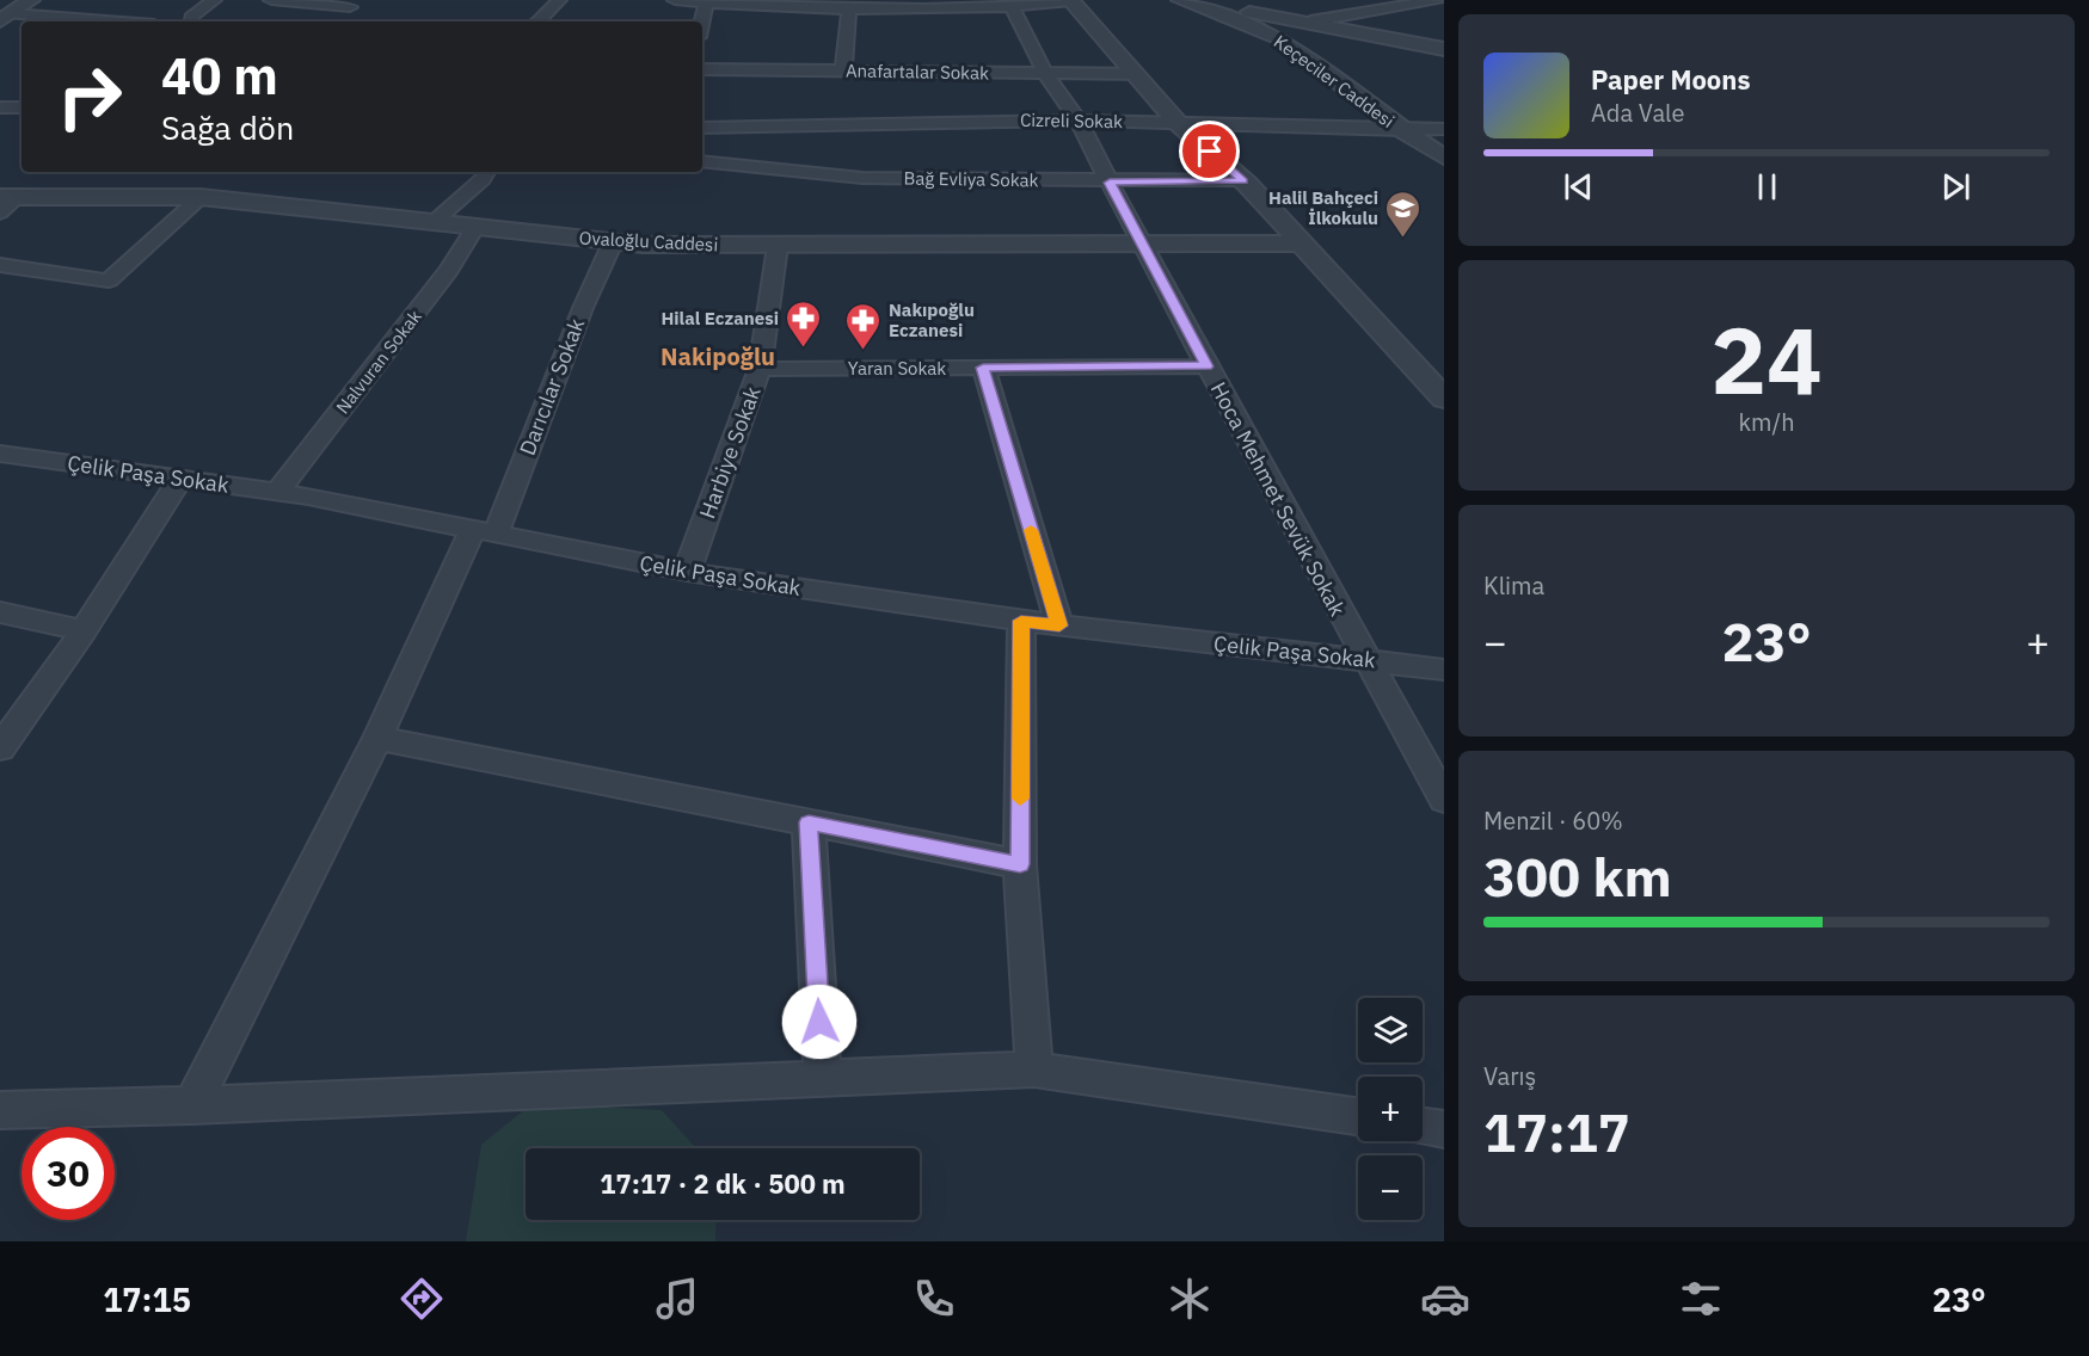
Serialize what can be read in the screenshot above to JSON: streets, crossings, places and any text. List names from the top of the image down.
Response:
{
  "streets": {
    "street": [
      "Anafartalar Sokak",
      "Keçeciler Caddesi",
      "Cizreli Sokak",
      "Bağ Evliya Sokak",
      "Ovaloğlu Caddesi",
      "Nalvuran Sokak",
      "Yaran Sokak",
      "Darıcılar Sokak",
      "Harbiye Sokak",
      "Çelik Paşa Sokak",
      "Hoca Mehmet Sevük Sokak"
    ]
  },
  "crossings": [
    ["Anafartalar Sokak", "Hoca Mehmet Sevük Sokak"],
    ["Keçeciler Caddesi", "Cizreli Sokak"],
    ["Cizreli Sokak", "Hoca Mehmet Sevük Sokak"],
    ["Bağ Evliya Sokak", "Hoca Mehmet Sevük Sokak"],
    ["Ovaloğlu Caddesi", "Nalvuran Sokak"],
    ["Ovaloğlu Caddesi", "Darıcılar Sokak"],
    ["Ovaloğlu Caddesi", "Harbiye Sokak"],
    ["Ovaloğlu Caddesi", "Hoca Mehmet Sevük Sokak"],
    ["Nalvuran Sokak", "Çelik Paşa Sokak"],
    ["Yaran Sokak", "Harbiye Sokak"],
    ["Yaran Sokak", "Hoca Mehmet Sevük Sokak"],
    ["Darıcılar Sokak", "Çelik Paşa Sokak"],
    ["Harbiye Sokak", "Çelik Paşa Sokak"],
    ["Çelik Paşa Sokak", "Hoca Mehmet Sevük Sokak"]
  ],
  "districts": ["Nakipoğlu"],
  "places": {
    "school or university": ["Halil Bahçeci İlkokulu"],
    "pharmacy": ["Hilal Eczanesi", "Nakıpoğlu Eczanesi"]
  },
  "page": {
    "turn": ["40 m", "Sağa dön"],
    "song": ["Paper Moons", "Ada Vale"],
    "tile": [
      ["24", "km/h"],
      "Klima",
      ["Menzil · 60%", "300 km"],
      ["Varış", "17:17"]
    ],
    "heat": ["−", "23°", "+"],
    "map_buttons": ["+", "−"],
    "limit": "30",
    "trip": "17:17 · 2 dk · 500 m",
    "tabs": ["17:15", "23°"]
  }
}
